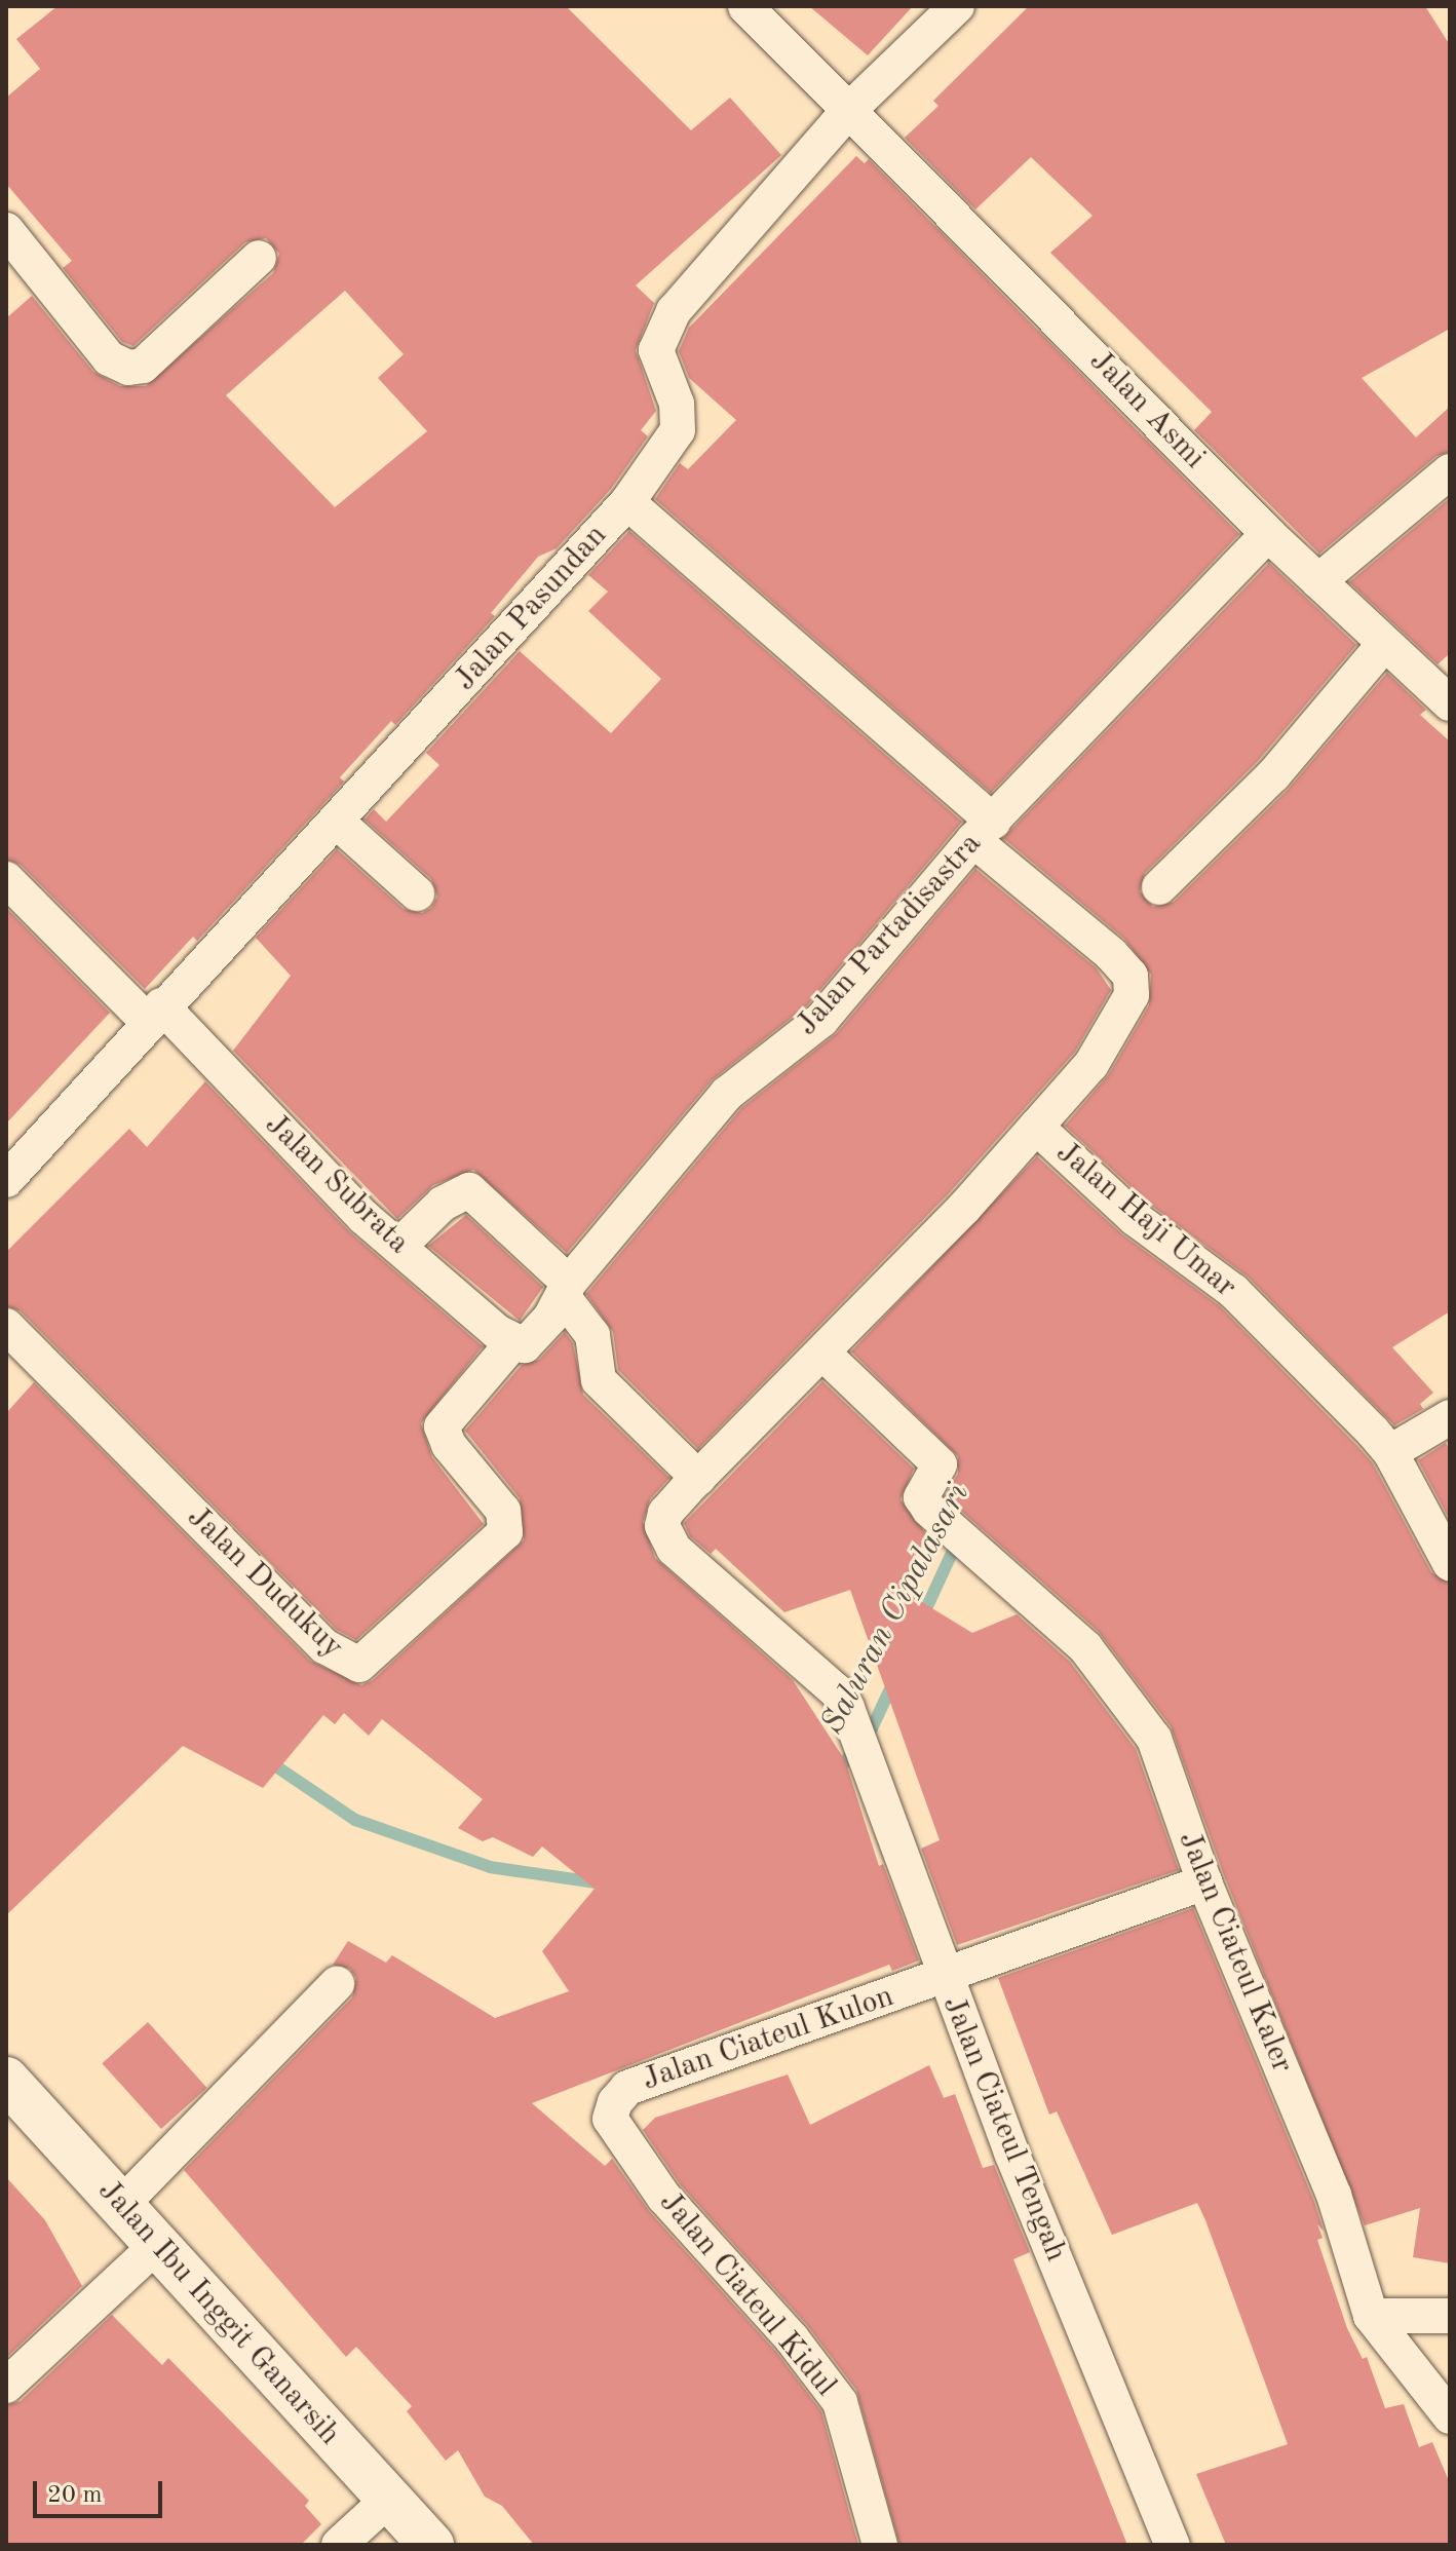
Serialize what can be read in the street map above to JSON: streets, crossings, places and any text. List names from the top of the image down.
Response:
{
  "streets": {
    "main road": ["Jalan Ibu Inggit Ganarsih"],
    "street": [
      "Jalan Asmi",
      "Jalan Pasundan",
      "Jalan Partadisastra",
      "Jalan Subrata",
      "Jalan Haji Umar",
      "Jalan Dudukuy",
      "Jalan Ciateul Kaler",
      "Jalan Ciateul Kulon",
      "Jalan Ciateul Tengah",
      "Jalan Ciateul Kidul"
    ]
  },
  "crossings": [
    ["Jalan Asmi", "Jalan Pasundan"],
    ["Jalan Asmi", "Jalan Partadisastra"],
    ["Jalan Pasundan", "Jalan Subrata"],
    ["Jalan Pasundan", "Jalan Haji Umar"],
    ["Jalan Partadisastra", "Jalan Subrata"],
    ["Jalan Partadisastra", "Jalan Haji Umar"],
    ["Jalan Partadisastra", "Jalan Dudukuy"],
    ["Jalan Subrata", "Jalan Dudukuy"],
    ["Jalan Ciateul Kaler", "Jalan Ciateul Kulon"],
    ["Jalan Ciateul Kulon", "Jalan Ciateul Tengah"],
    ["Jalan Ciateul Kulon", "Jalan Ciateul Kidul"]
  ],
  "water": ["Saluran Cipalasari"],
  "scale_bar": "20 m"
}
